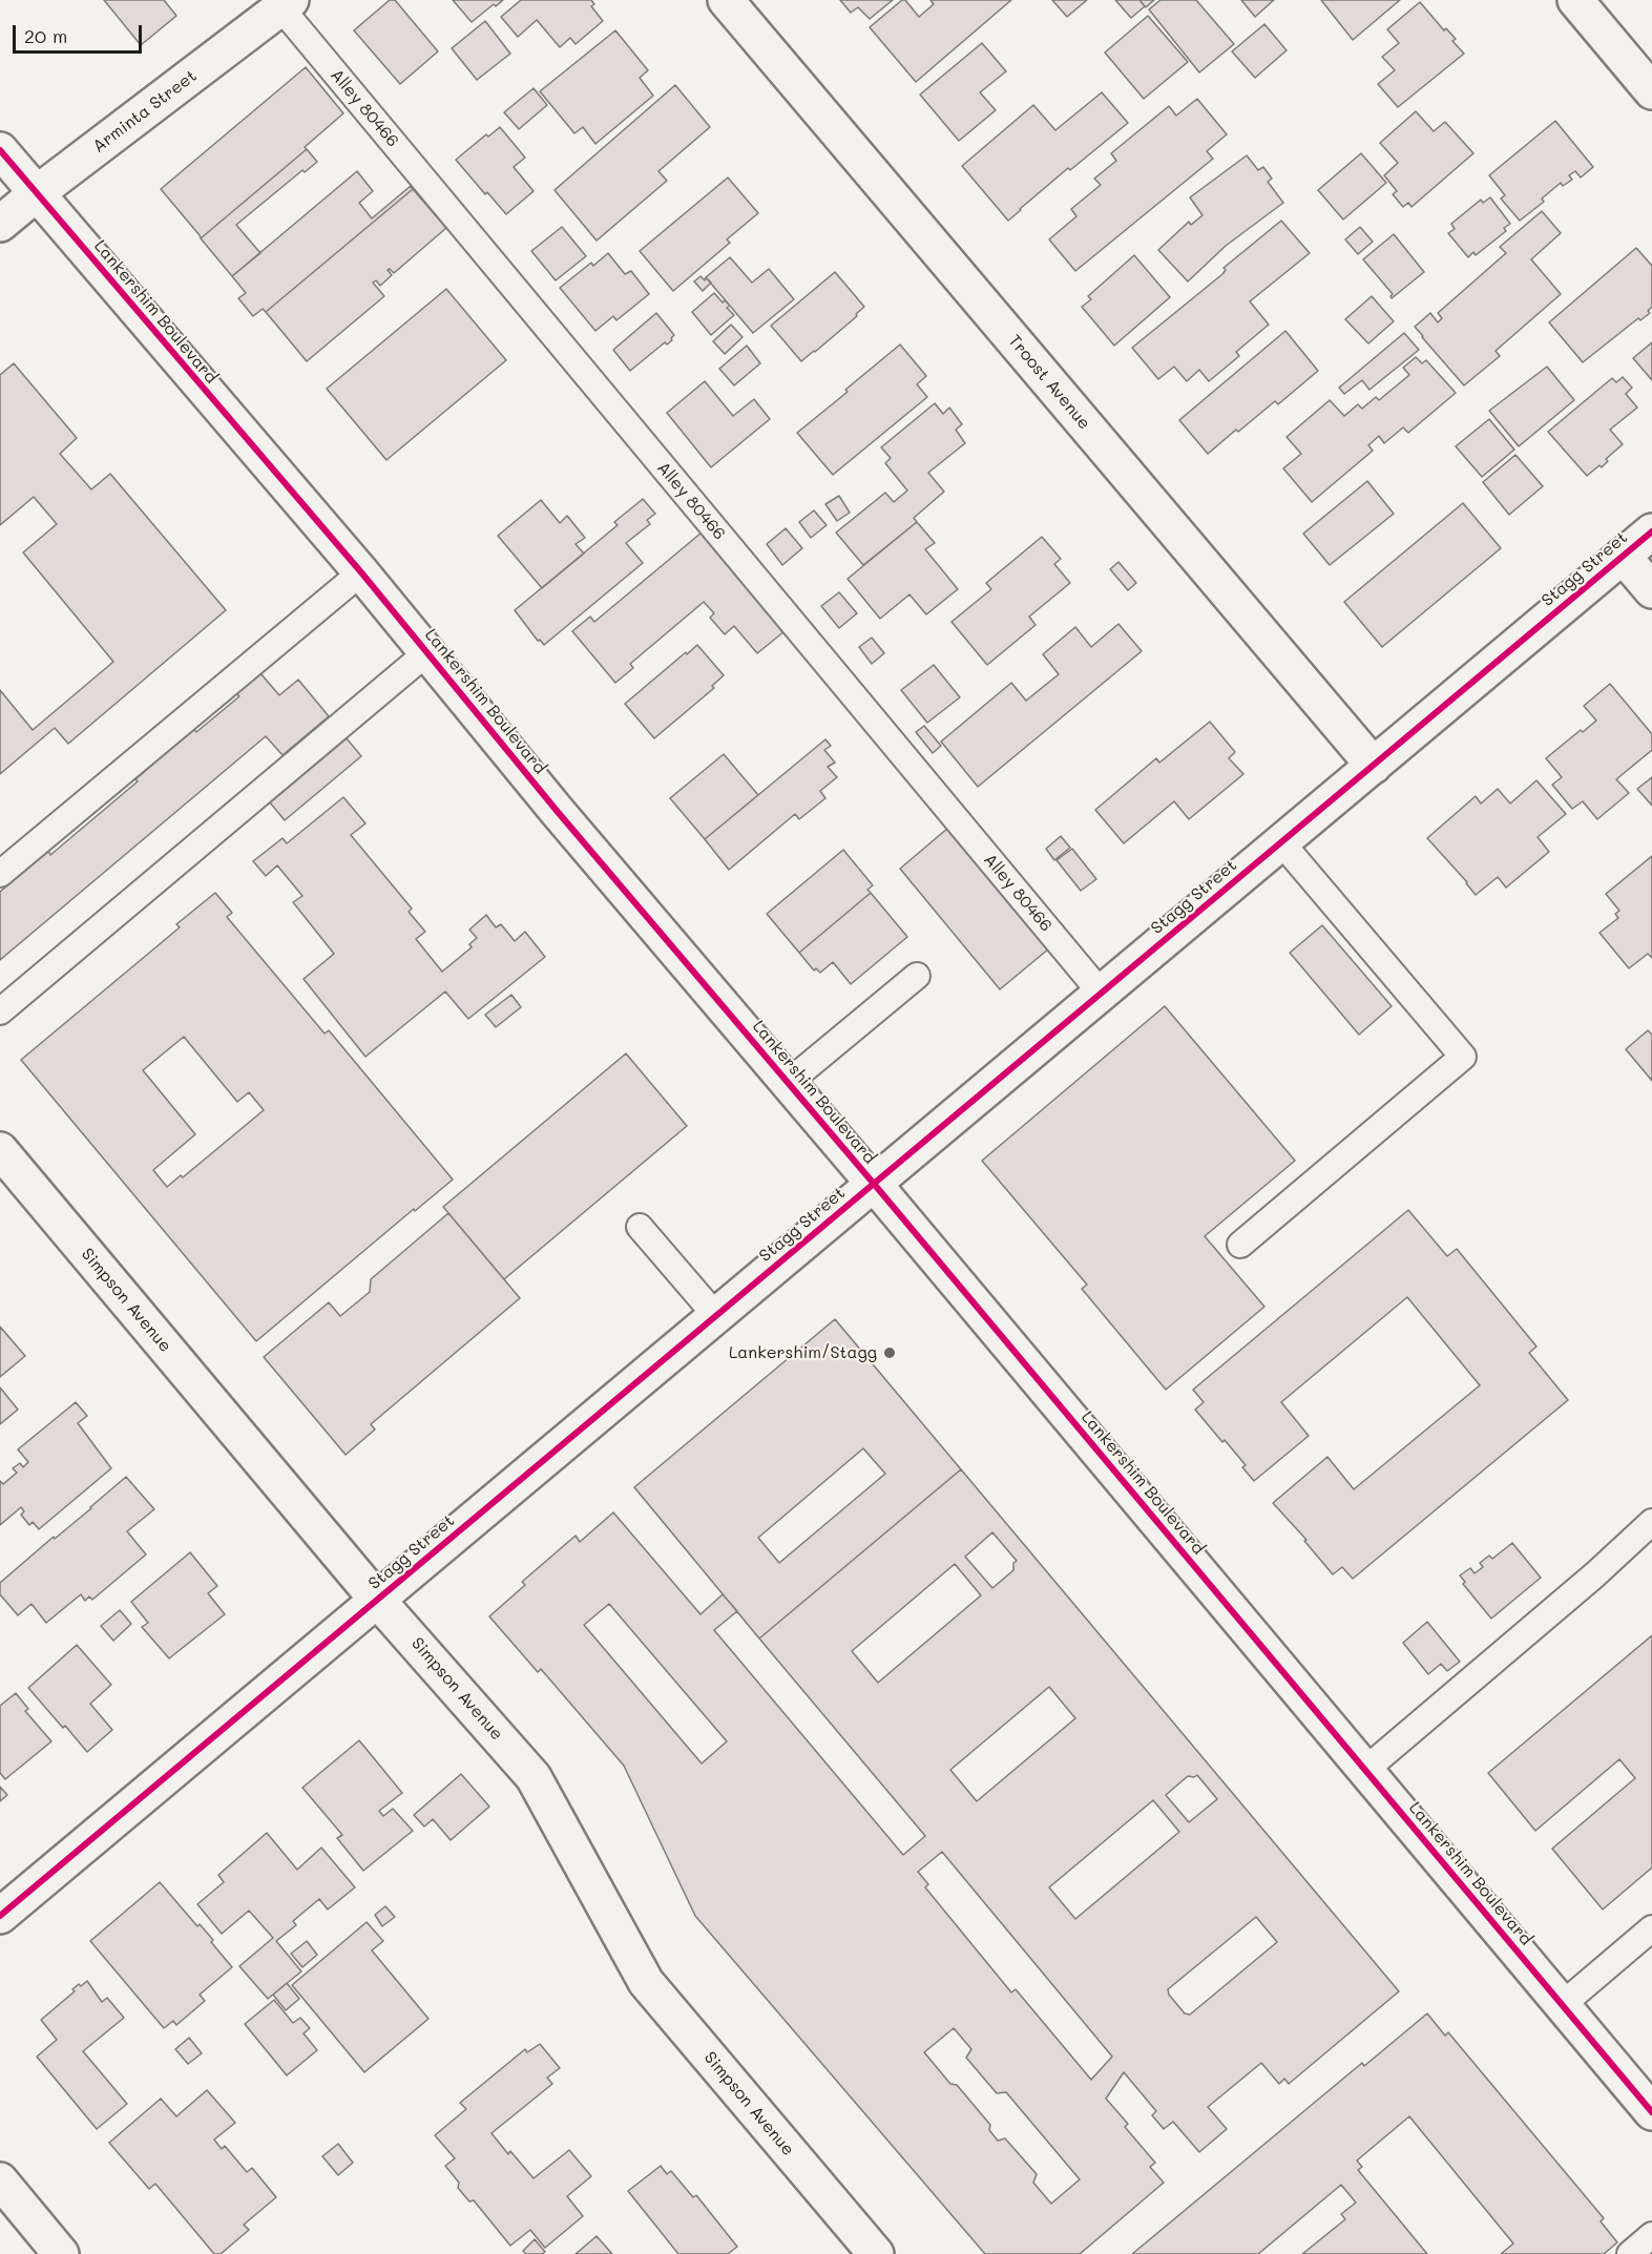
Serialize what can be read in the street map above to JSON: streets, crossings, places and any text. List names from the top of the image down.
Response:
{
  "streets": {
    "street": [
      "Arminta Street",
      "Lankershim Boulevard",
      "Troost Avenue",
      "Stagg Street",
      "Simpson Avenue"
    ],
    "lane": ["Alley 80466"]
  },
  "crossings": [
    ["Alley 80466", "Arminta Street"],
    ["Alley 80466", "Stagg Street"],
    ["Arminta Street", "Lankershim Boulevard"],
    ["Lankershim Boulevard", "Stagg Street"],
    ["Troost Avenue", "Stagg Street"],
    ["Stagg Street", "Simpson Avenue"]
  ],
  "places": ["Lankershim/Stagg"],
  "scale_bar": "20 m"
}
